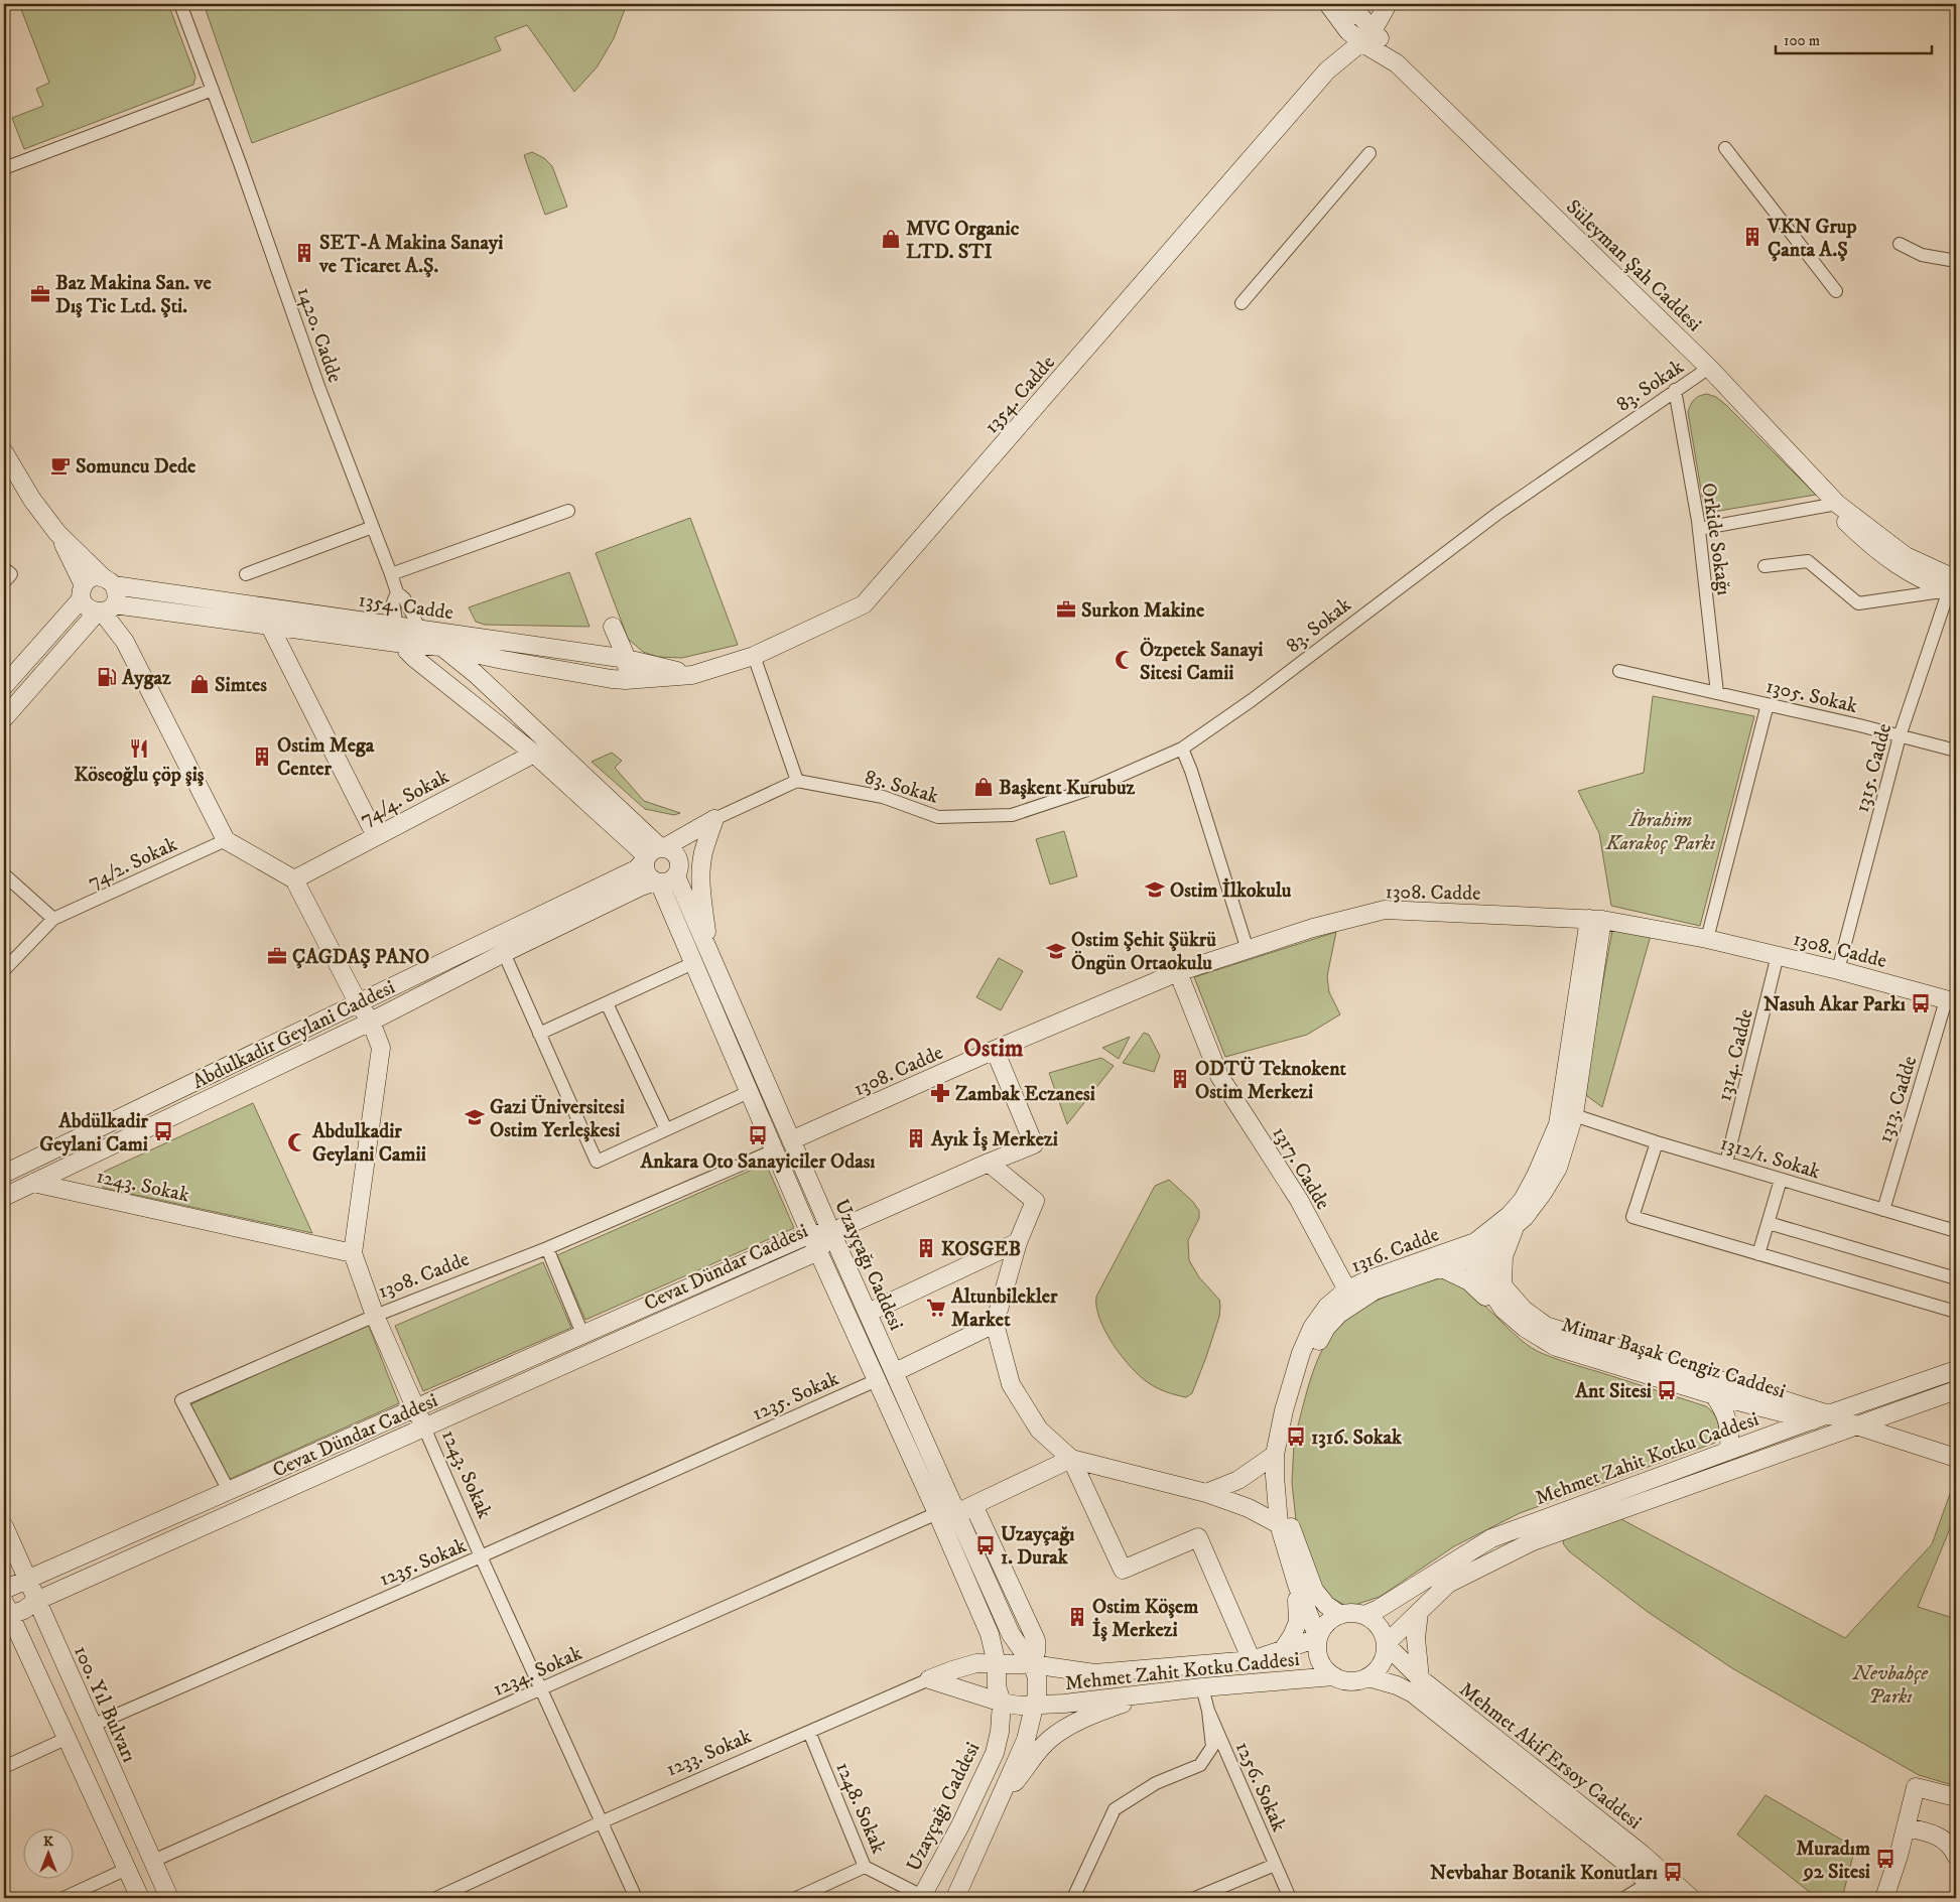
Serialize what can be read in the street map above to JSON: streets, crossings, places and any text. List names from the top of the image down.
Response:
{
  "streets": {
    "main road": [
      "Süleyman Şah Caddesi",
      "1354. Cadde",
      "74/4. Sokak",
      "1308. Cadde",
      "Abdulkadir Geylani Caddesi",
      "1317. Cadde",
      "1243. Sokak",
      "1316. Cadde",
      "Uzayçağı Caddesi",
      "Cevat Dündar Caddesi",
      "Mimar Başak Cengiz Caddesi",
      "Mehmet Zahit Kotku Caddesi",
      "100. Yıl Bulvarı",
      "Mehmet Akif Ersoy Caddesi"
    ],
    "street": [
      "1420. Cadde",
      "83. Sokak",
      "Orkide Sokağı",
      "1305. Sokak",
      "1315. Cadde",
      "74/2. Sokak",
      "1314. Cadde",
      "1313. Cadde",
      "1312/1. Sokak",
      "1235. Sokak",
      "1234. Sokak",
      "1233. Sokak",
      "1256. Sokak",
      "1248. Sokak"
    ]
  },
  "crossings": [
    ["Süleyman Şah Caddesi", "83. Sokak"],
    ["Süleyman Şah Caddesi", "1315. Cadde"],
    ["1420. Cadde", "1354. Cadde"],
    ["83. Sokak", "Orkide Sokağı"],
    ["Orkide Sokağı", "1305. Sokak"],
    ["1305. Sokak", "1315. Cadde"],
    ["1315. Cadde", "1308. Cadde"],
    ["1308. Cadde", "1314. Cadde"],
    ["1308. Cadde", "1313. Cadde"],
    ["1308. Cadde", "1317. Cadde"],
    ["1308. Cadde", "1243. Sokak"],
    ["1308. Cadde", "1316. Cadde"],
    ["1308. Cadde", "Uzayçağı Caddesi"],
    ["1308. Cadde", "Cevat Dündar Caddesi"],
    ["Abdulkadir Geylani Caddesi", "1243. Sokak"],
    ["Abdulkadir Geylani Caddesi", "Uzayçağı Caddesi"],
    ["1314. Cadde", "1312/1. Sokak"],
    ["1313. Cadde", "1312/1. Sokak"],
    ["1312/1. Sokak", "1316. Cadde"],
    ["1317. Cadde", "1316. Cadde"],
    ["1243. Sokak", "Cevat Dündar Caddesi"],
    ["1243. Sokak", "1235. Sokak"],
    ["1243. Sokak", "1234. Sokak"],
    ["1243. Sokak", "1233. Sokak"],
    ["1316. Cadde", "Mimar Başak Cengiz Caddesi"],
    ["1316. Cadde", "Mehmet Zahit Kotku Caddesi"],
    ["1316. Cadde", "Mehmet Akif Ersoy Caddesi"],
    ["Uzayçağı Caddesi", "Cevat Dündar Caddesi"],
    ["Uzayçağı Caddesi", "1235. Sokak"],
    ["Uzayçağı Caddesi", "Mehmet Zahit Kotku Caddesi"],
    ["Uzayçağı Caddesi", "1234. Sokak"],
    ["Uzayçağı Caddesi", "1248. Sokak"],
    ["Cevat Dündar Caddesi", "100. Yıl Bulvarı"],
    ["Mimar Başak Cengiz Caddesi", "Mehmet Zahit Kotku Caddesi"],
    ["1235. Sokak", "100. Yıl Bulvarı"],
    ["Mehmet Zahit Kotku Caddesi", "Mehmet Akif Ersoy Caddesi"],
    ["Mehmet Zahit Kotku Caddesi", "1256. Sokak"],
    ["1234. Sokak", "100. Yıl Bulvarı"],
    ["1233. Sokak", "1248. Sokak"]
  ],
  "districts": ["Ostim"],
  "parks": ["İbrahim Karakoç Parkı", "Nevbahçe Parkı"],
  "places": {
    "building": [
      "VKN Grup Çanta A.Ş",
      "SET-A Makina Sanayi ve Ticaret A.Ş.",
      "Ostim Mega Center",
      "ODTÜ Teknokent Ostim Merkezi",
      "Ayık İş Merkezi",
      "KOSGEB",
      "Ostim Köşem İş Merkezi"
    ],
    "shop": ["MVC Organic LTD. STI", "Simtes", "Başkent Kurubuz"],
    "office": ["Baz Makina San. ve Dış Tic Ltd. Şti.", "Surkon Makine", "ÇAGDAŞ PANO"],
    "cafe": ["Somuncu Dede"],
    "mosque": ["Özpetek Sanayi Sitesi Camii", "Abdulkadir Geylani Camii"],
    "fuel station": ["Aygaz"],
    "restaurant": ["Köseoğlu çöp şiş"],
    "school or university": ["Ostim İlkokulu", "Ostim Şehit Şükrü Öngün Ortaokulu", "Gazi Üniversitesi Ostim Yerleşkesi"],
    "bus stop": [
      "Nasuh Akar Parkı",
      "Abdülkadir Geylani Cami",
      "Ankara Oto Sanayiciler Odası",
      "Ant Sitesi",
      "1316. Sokak",
      "Uzayçağı 1. Durak",
      "Muradım 92 Sitesi",
      "Nevbahar Botanik Konutları"
    ],
    "pharmacy": ["Zambak Eczanesi"],
    "supermarket": ["Altunbilekler Market"]
  },
  "scale_bar": "100 m",
  "north": "top"
}
